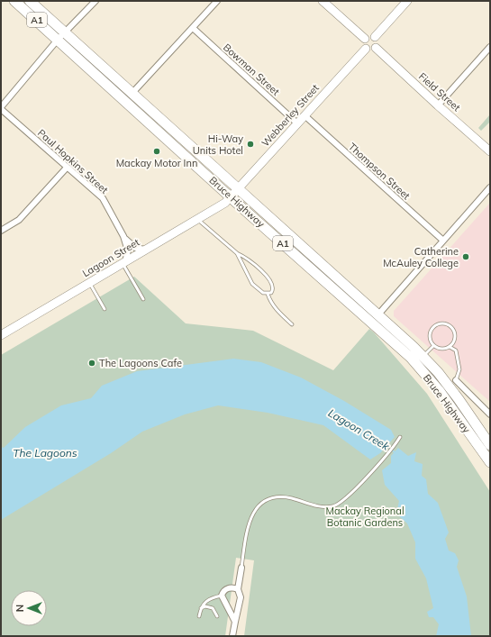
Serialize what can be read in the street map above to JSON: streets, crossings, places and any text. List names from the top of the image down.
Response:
{
  "streets": {
    "highway": ["A1", "Bruce Highway"],
    "street": [
      "Bowman Street",
      "Field Street",
      "Webberley Street",
      "Paul Hopkins Street",
      "Thompson Street",
      "Lagoon Street"
    ]
  },
  "crossings": [
    ["Bowman Street", "Webberley Street"],
    ["Field Street", "Webberley Street"],
    ["Webberley Street", "Thompson Street"],
    ["Webberley Street", "Bruce Highway"],
    ["Webberley Street", "Lagoon Street"],
    ["Paul Hopkins Street", "Lagoon Street"],
    ["Bruce Highway", "Lagoon Street"]
  ],
  "water": ["Lagoon Creek", "The Lagoons"],
  "parks": ["Mackay Regional Botanic Gardens"],
  "places": [
    "Hi-Way Units Hotel",
    "Mackay Motor Inn",
    "Catherine McAuley College",
    "The Lagoons Cafe"
  ],
  "north": "left"
}
